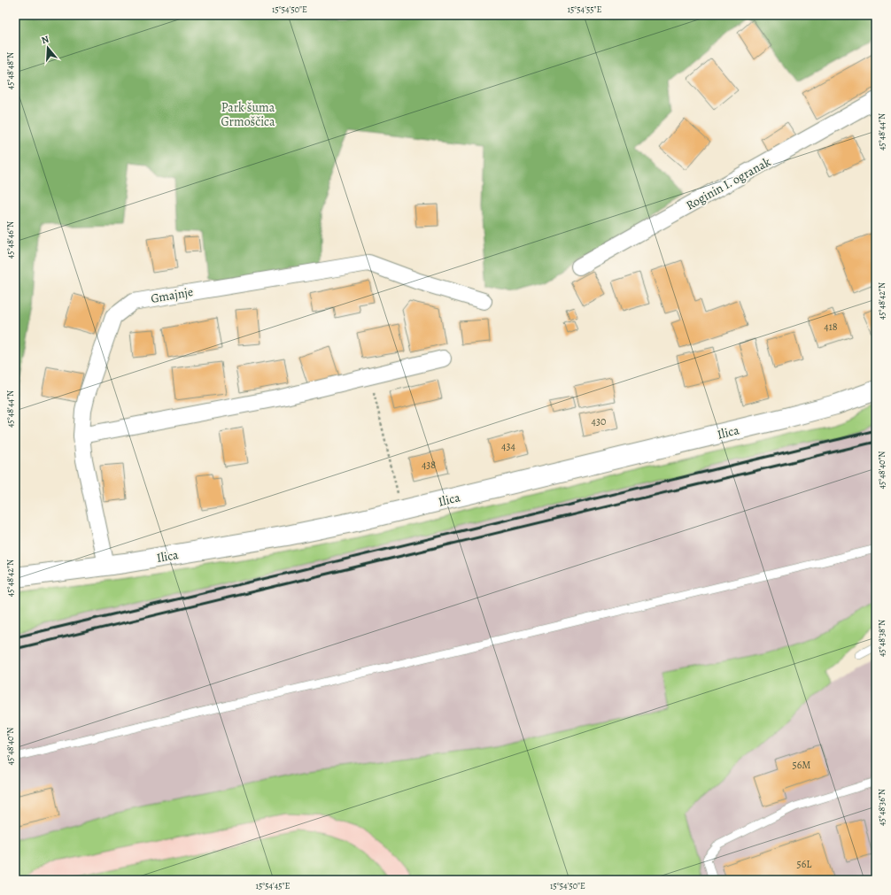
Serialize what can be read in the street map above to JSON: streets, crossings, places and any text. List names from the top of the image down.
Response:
{
  "streets": {
    "main road": ["Ilica"],
    "street": ["Roginin I. ogranak", "Gmajnje"]
  },
  "crossings": [
    ["Gmajnje", "Ilica"]
  ],
  "parks": ["Park šuma Grmoščica"],
  "house_numbers": [
    "418",
    "430",
    "434",
    "438",
    "56M",
    "56L"
  ],
  "north": "top",
  "coordinates": [
    "15°54'50\"E",
    "15°54'55\"E",
    "45°48'48\"N",
    "45°48'44\"N",
    "45°48'46\"N",
    "45°48'42\"N",
    "45°48'40\"N",
    "45°48'38\"N",
    "45°48'36\"N",
    "15°54'45\"E"
  ]
}
